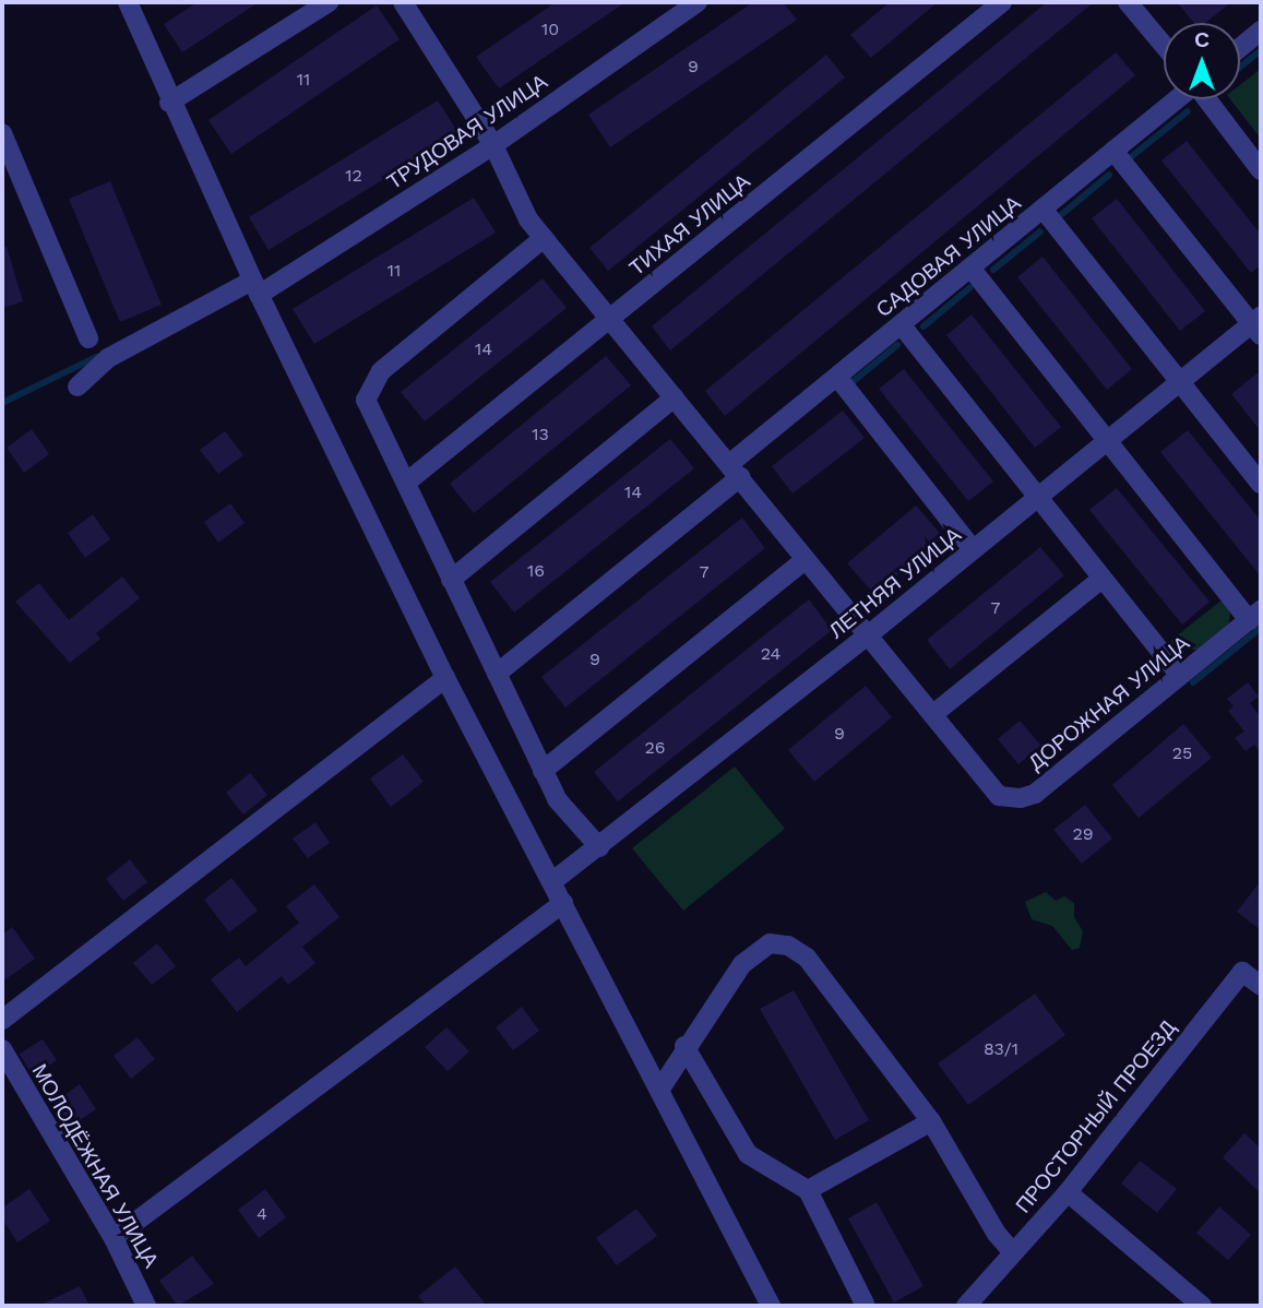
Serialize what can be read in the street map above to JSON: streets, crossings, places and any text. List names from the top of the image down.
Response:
{
  "streets": {
    "street": [
      "ТРУДОВАЯ УЛИЦА",
      "ТИХАЯ УЛИЦА",
      "САДОВАЯ УЛИЦА",
      "ЛЕТНЯЯ УЛИЦА",
      "ДОРОЖНАЯ УЛИЦА",
      "ПРОСТОРНЫЙ ПРОЕЗД",
      "МОЛОДЁЖНАЯ УЛИЦА"
    ]
  },
  "crossings": [
    ["ТРУДОВАЯ УЛИЦА", "ДОРОЖНАЯ УЛИЦА"],
    ["ТИХАЯ УЛИЦА", "ДОРОЖНАЯ УЛИЦА"],
    ["САДОВАЯ УЛИЦА", "ДОРОЖНАЯ УЛИЦА"],
    ["ЛЕТНЯЯ УЛИЦА", "ДОРОЖНАЯ УЛИЦА"]
  ],
  "house_numbers": [
    "10",
    "9",
    "11",
    "12",
    "11",
    "14",
    "13",
    "14",
    "16",
    "7",
    "7",
    "24",
    "9",
    "9",
    "26",
    "25",
    "29",
    "83/1",
    "4"
  ],
  "north": "top"
}
